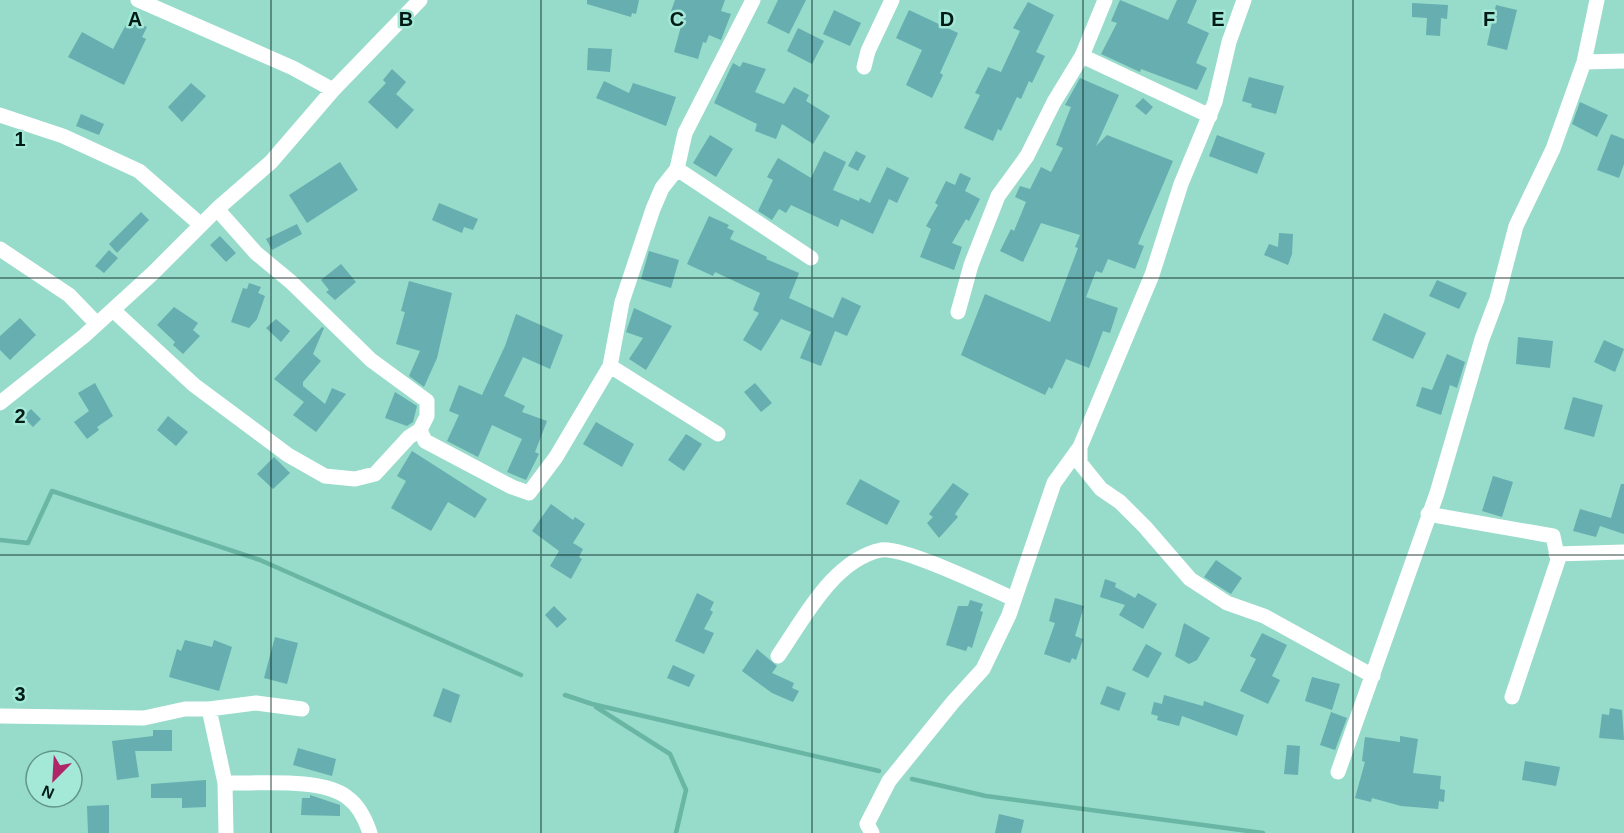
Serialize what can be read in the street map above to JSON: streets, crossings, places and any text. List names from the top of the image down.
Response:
{
  "north": "bottom left",
  "grid": {
    "columns": [
      "A",
      "B",
      "C",
      "D",
      "E",
      "F"
    ],
    "rows": ["1", "2", "3"]
  }
}
